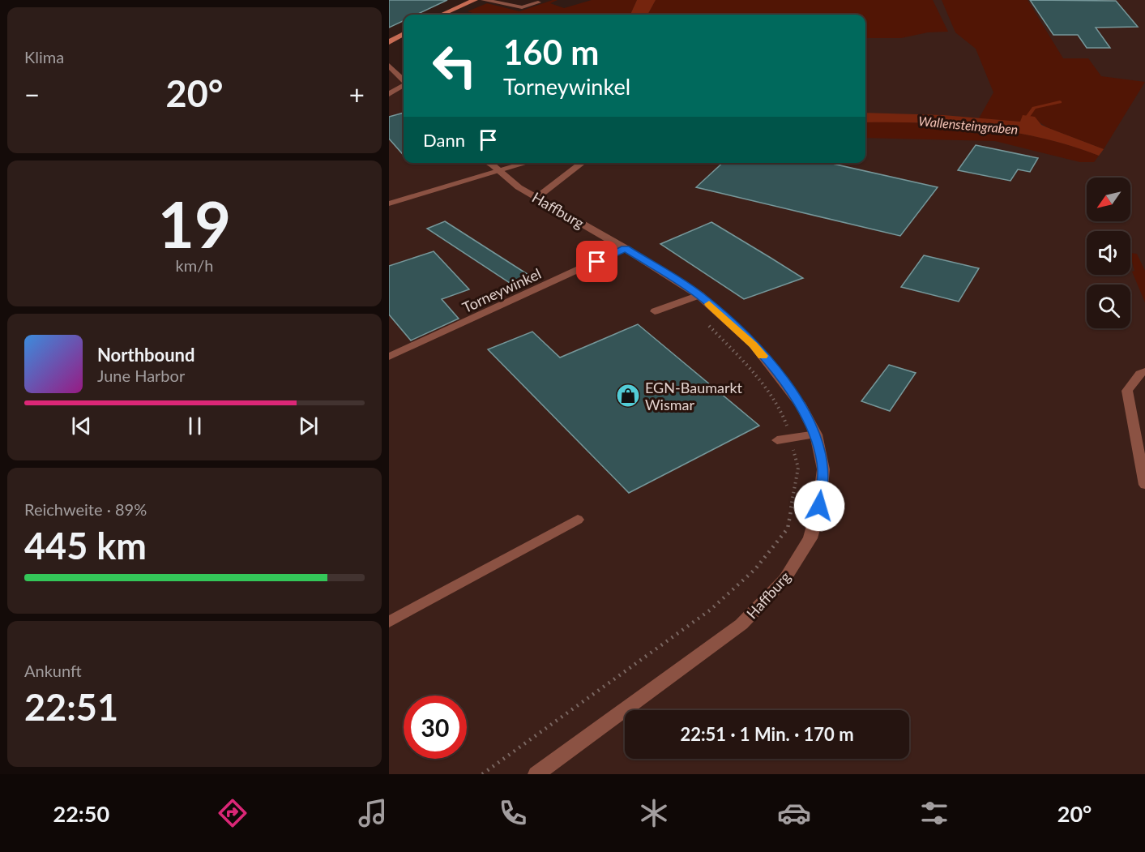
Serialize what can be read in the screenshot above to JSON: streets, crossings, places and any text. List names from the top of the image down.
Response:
{
  "streets": {
    "street": ["Haffburg", "Torneywinkel"]
  },
  "crossings": [
    ["Haffburg", "Torneywinkel"]
  ],
  "water": ["Wallensteingraben"],
  "places": {
    "shop": ["EGN-Baumarkt Wismar"]
  },
  "north": "bottom left",
  "page": {
    "tile": [
      "Klima",
      ["19", "km/h"],
      ["Reichweite · 89%", "445 km"],
      ["Ankunft", "22:51"]
    ],
    "turn": ["160 m", "Torneywinkel"],
    "heat": ["−", "20°", "+"],
    "then": "Dann",
    "song": ["Northbound", "June Harbor"],
    "limit": "30",
    "trip": "22:51 · 1 Min. · 170 m",
    "tabs": ["22:50", "20°"]
  }
}
